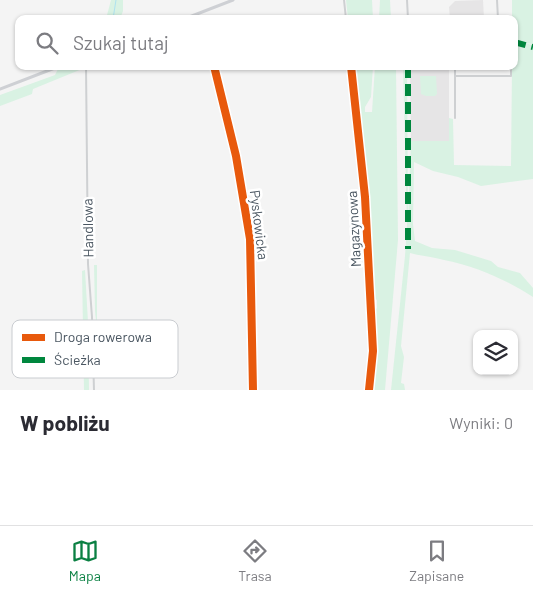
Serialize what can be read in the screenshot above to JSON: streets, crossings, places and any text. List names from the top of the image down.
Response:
{
  "streets": {
    "street": ["Pyskowicka", "Handlowa", "Magazynowa"]
  },
  "legend": ["Droga rowerowa", "Ścieżka"],
  "page": {
    "search": "Szukaj tutaj",
    "heading": ["W pobliżu", "Wyniki: 0"],
    "nav": ["Mapa", "Trasa", "Zapisane"]
  }
}
